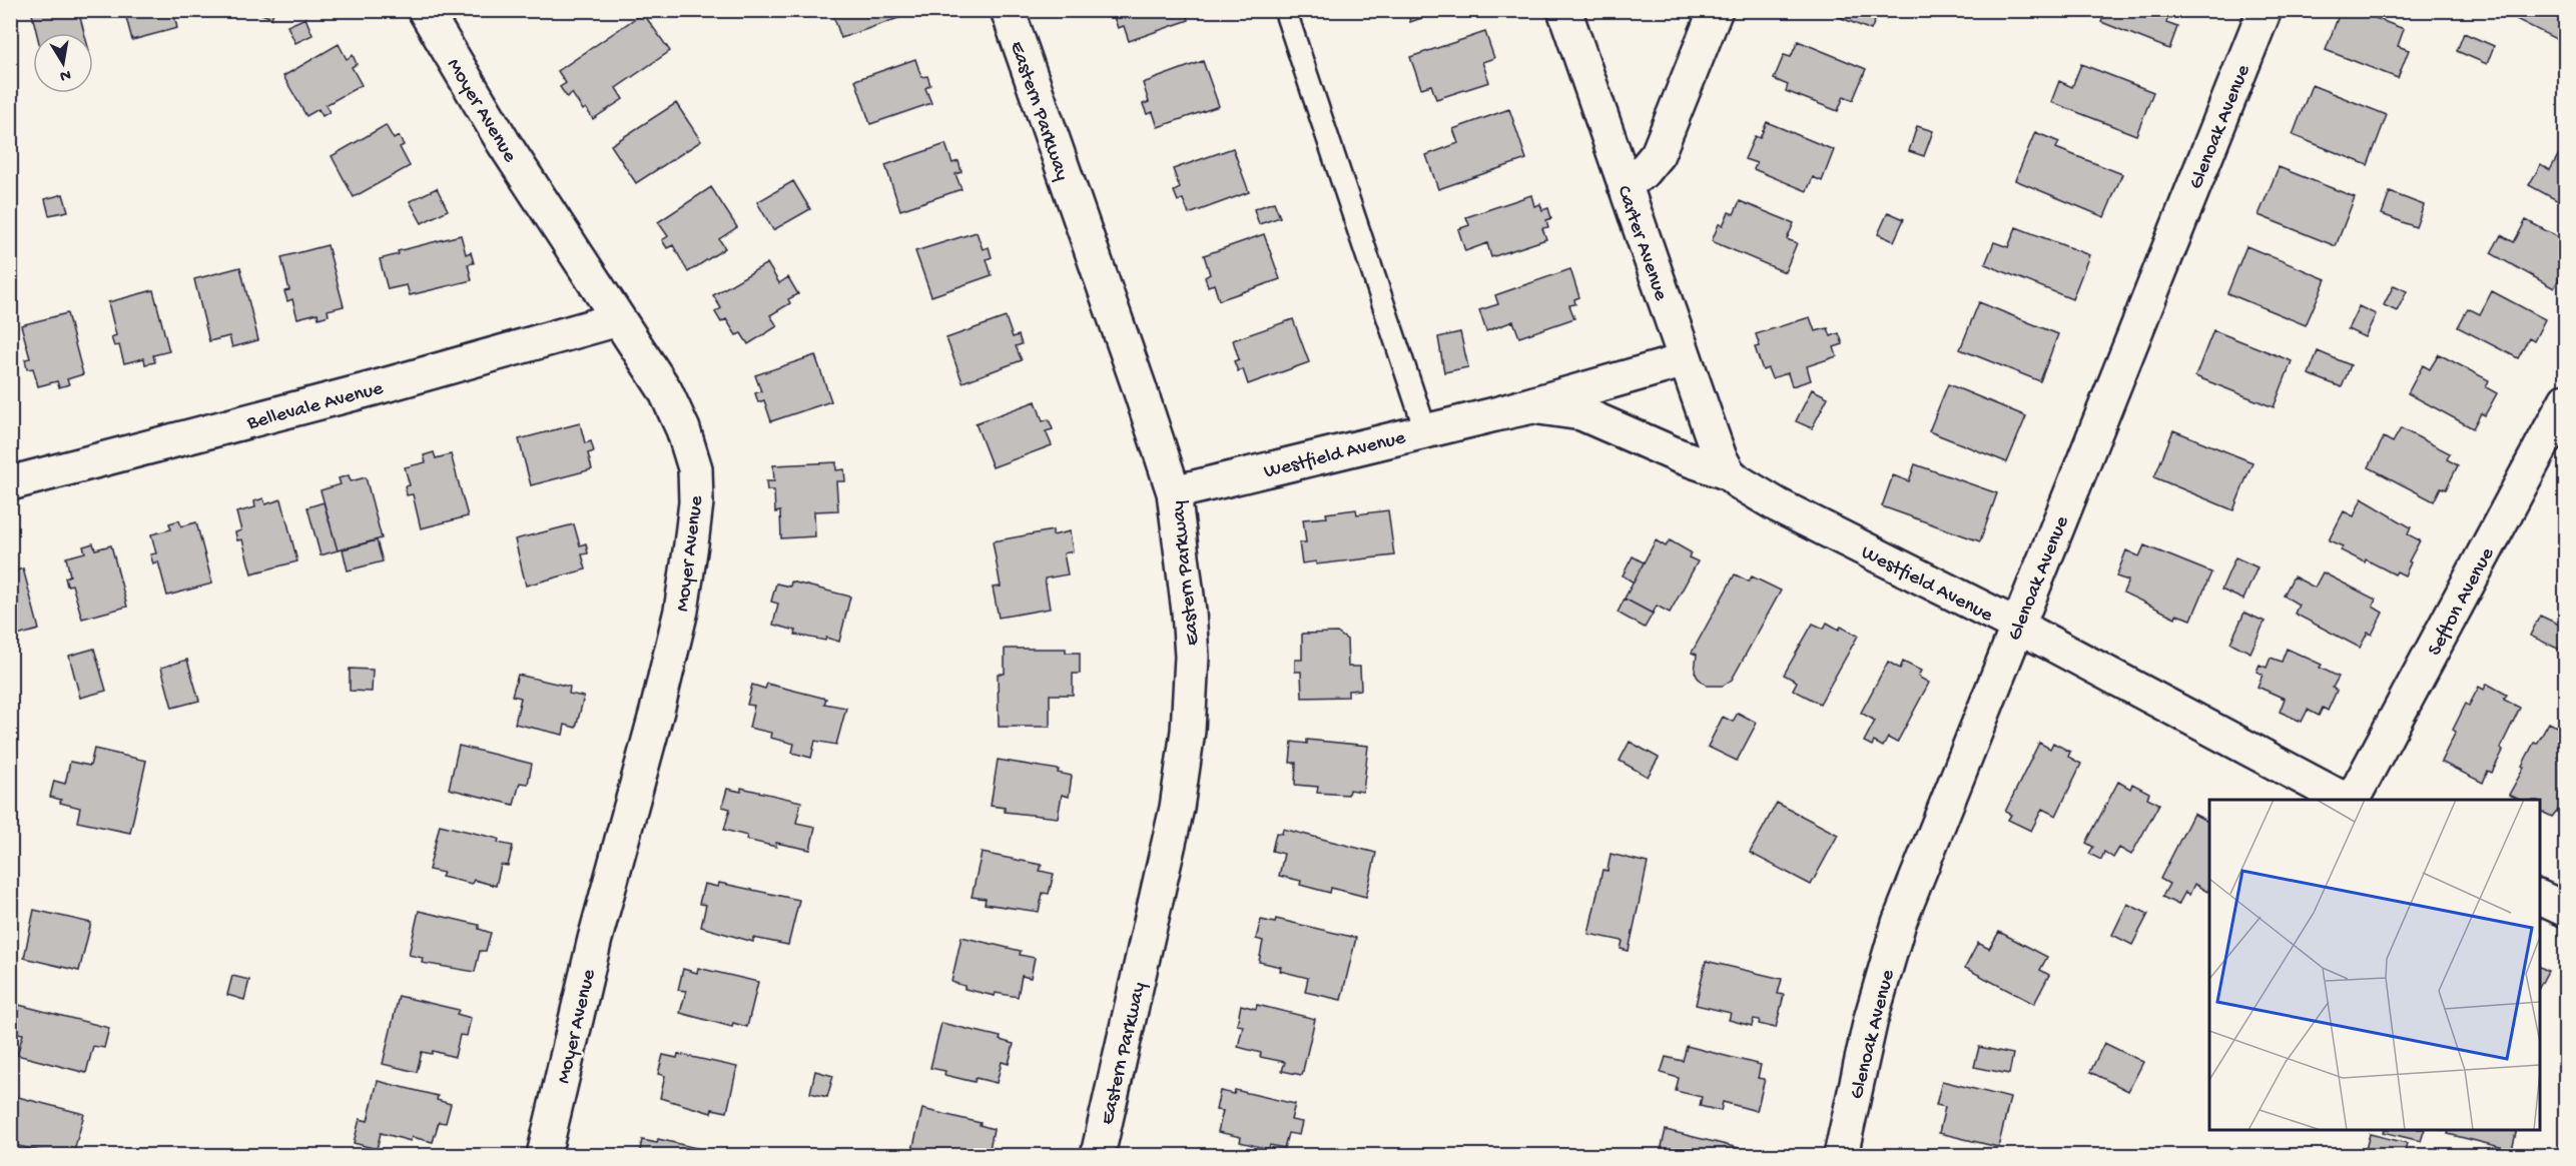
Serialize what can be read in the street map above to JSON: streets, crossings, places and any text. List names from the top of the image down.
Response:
{
  "streets": {
    "street": [
      "Moyer Avenue",
      "Eastern Parkway",
      "Glenoak Avenue",
      "Carter Avenue",
      "Bellevale Avenue",
      "Westfield Avenue",
      "Sefton Avenue"
    ]
  },
  "crossings": [
    ["Moyer Avenue", "Bellevale Avenue"],
    ["Eastern Parkway", "Westfield Avenue"],
    ["Glenoak Avenue", "Westfield Avenue"],
    ["Carter Avenue", "Westfield Avenue"]
  ],
  "north": "bottom"
}
